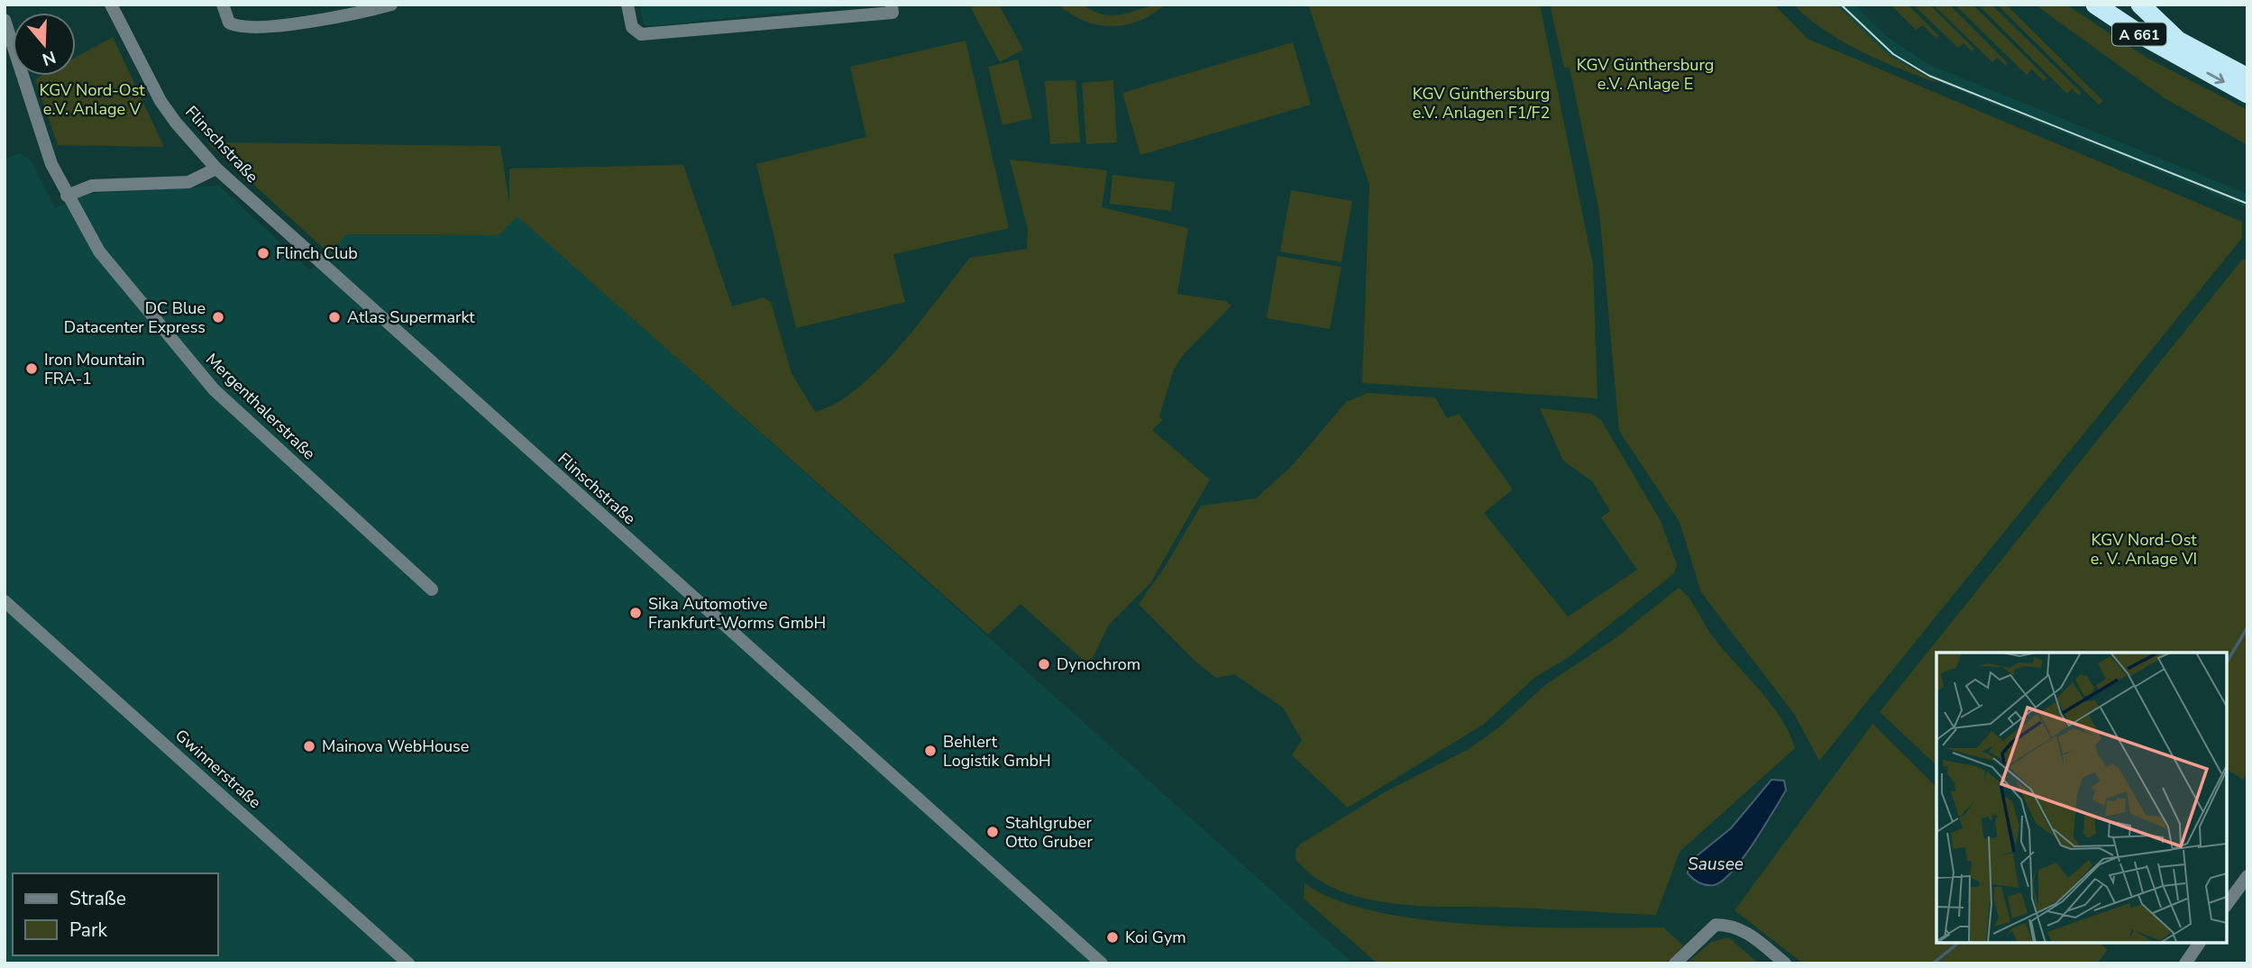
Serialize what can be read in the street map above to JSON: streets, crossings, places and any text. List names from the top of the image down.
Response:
{
  "streets": {
    "highway": ["A 661"],
    "street": ["Flinschstraße", "Mergenthalerstraße", "Gwinnerstraße"]
  },
  "water": ["Sausee"],
  "parks": [
    "KGV Günthersburg e.V. Anlage E",
    "KGV Nord-Ost e.V. Anlage V",
    "KGV Günthersburg e.V. Anlagen F1/F2",
    "KGV Nord-Ost e. V. Anlage VI"
  ],
  "places": [
    "Flinch Club",
    "DC Blue Datacenter Express",
    "Atlas Supermarkt",
    "Iron Mountain FRA-1",
    "Sika Automotive Frankfurt-Worms GmbH",
    "Dynochrom",
    "Mainova WebHouse",
    "Behlert Logistik GmbH",
    "Stahlgruber Otto Gruber",
    "Koi Gym"
  ],
  "legend": ["Straße", "Park"],
  "north": "bottom"
}
